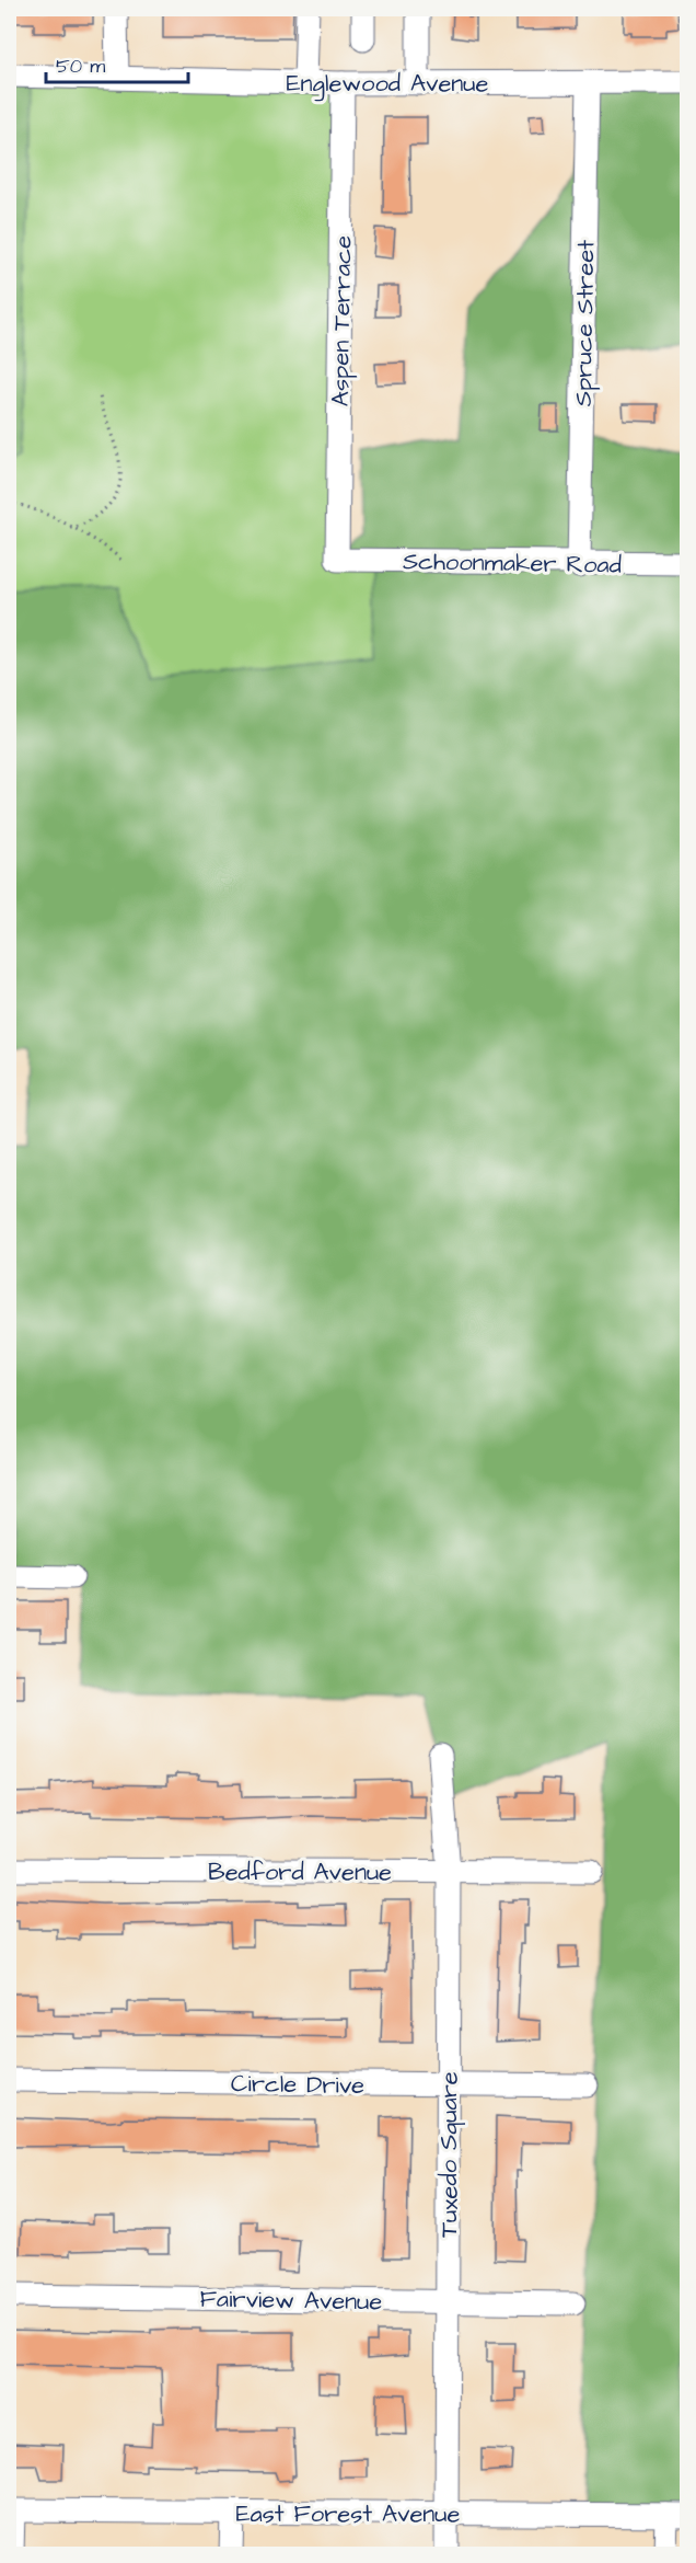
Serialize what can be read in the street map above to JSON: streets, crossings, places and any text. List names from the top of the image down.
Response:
{
  "streets": {
    "street": [
      "Englewood Avenue",
      "Aspen Terrace",
      "Spruce Street",
      "Schoonmaker Road",
      "Bedford Avenue",
      "Circle Drive",
      "Tuxedo Square",
      "Fairview Avenue",
      "East Forest Avenue"
    ]
  },
  "crossings": [
    ["Englewood Avenue", "Aspen Terrace"],
    ["Englewood Avenue", "Spruce Street"],
    ["Aspen Terrace", "Schoonmaker Road"],
    ["Spruce Street", "Schoonmaker Road"],
    ["Bedford Avenue", "Tuxedo Square"],
    ["Circle Drive", "Tuxedo Square"],
    ["Tuxedo Square", "Fairview Avenue"],
    ["Tuxedo Square", "East Forest Avenue"]
  ],
  "scale_bar": "50 m"
}
